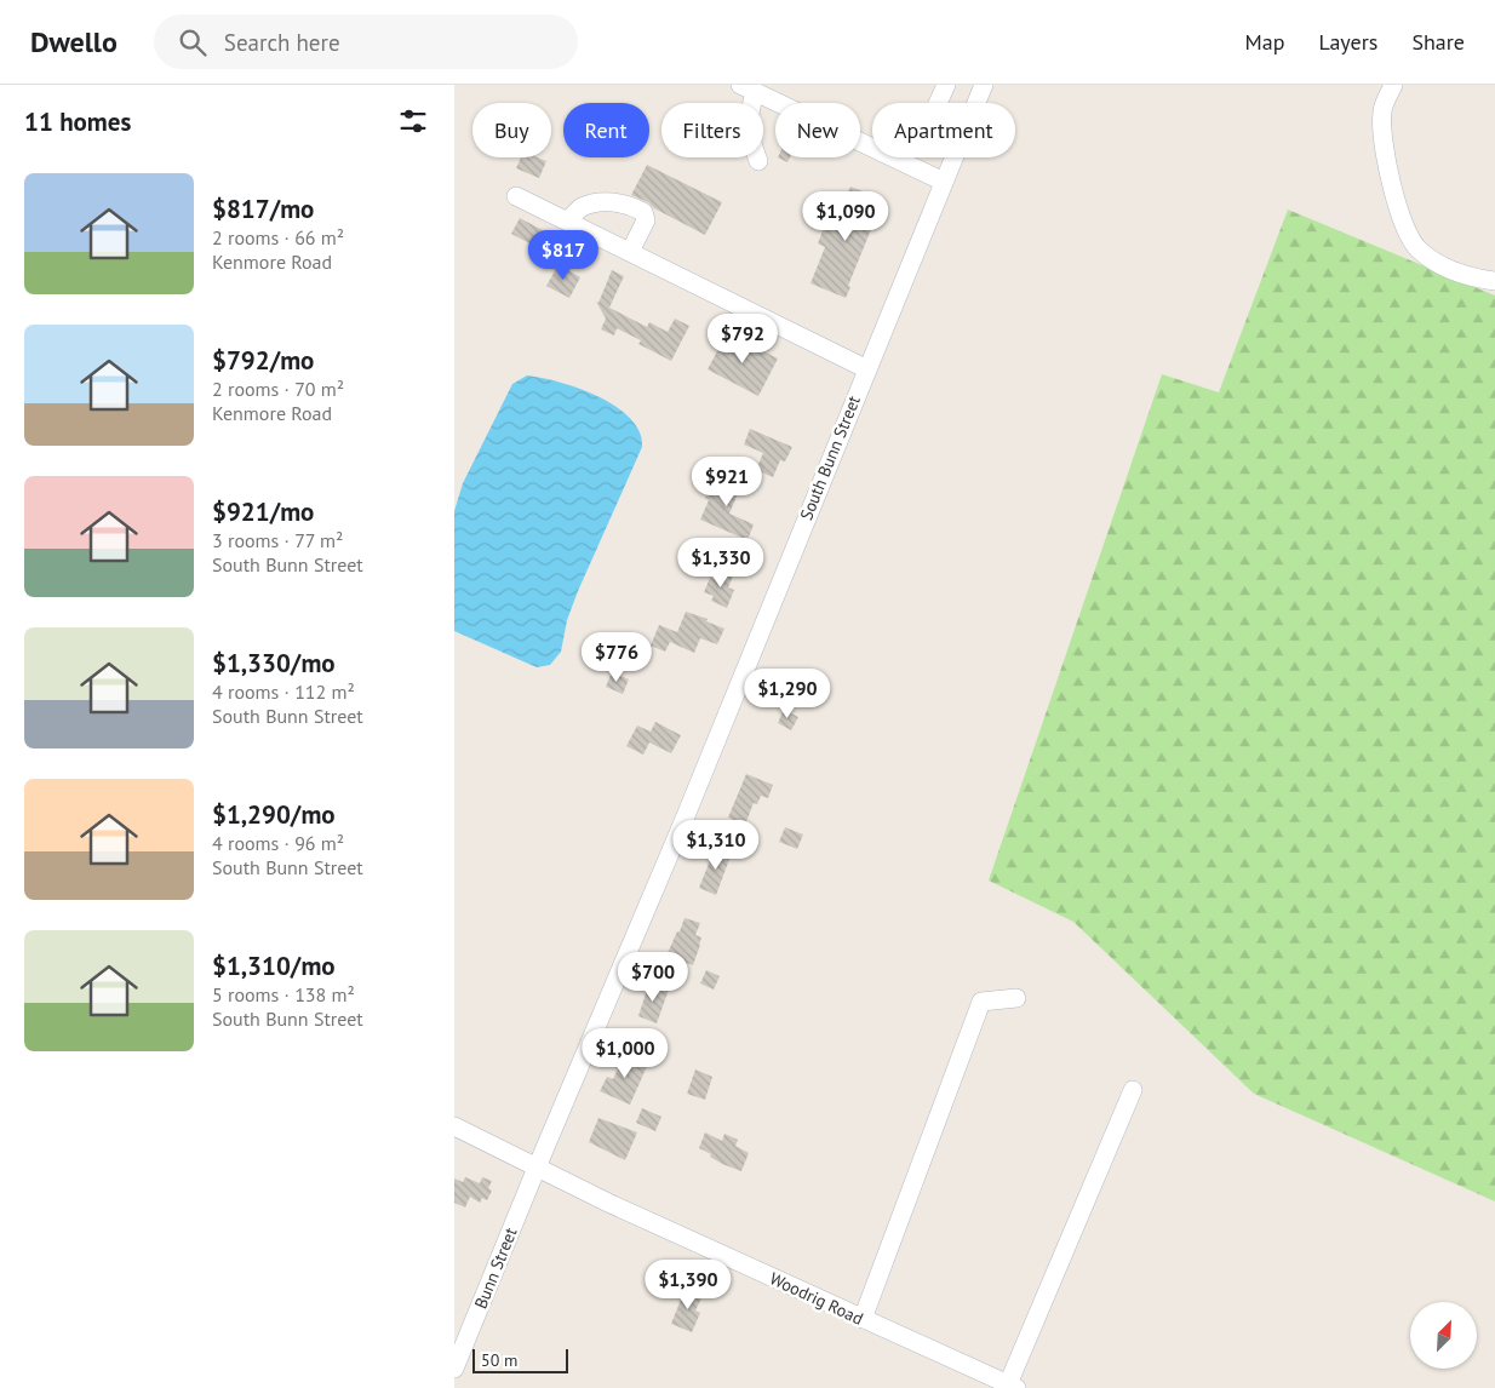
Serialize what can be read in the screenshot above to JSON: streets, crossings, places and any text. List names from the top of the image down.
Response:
{
  "streets": {
    "street": ["South Bunn Street", "Bunn Street", "Woodrig Road"]
  },
  "crossings": [
    ["South Bunn Street", "Bunn Street"],
    ["South Bunn Street", "Woodrig Road"],
    ["Bunn Street", "Woodrig Road"]
  ],
  "scale_bar": "50 m",
  "north": "top right",
  "page": {
    "header": "Dwello",
    "search": "Search here",
    "nav": ["Map", "Layers", "Share"],
    "heading": "11 homes",
    "chip": [
      "Buy",
      "Rent",
      "Filters",
      "New",
      "Apartment"
    ],
    "list": [
      {
        "name": "$817/mo",
        "note": "2 rooms · 66 m² · Kenmore Road"
      },
      {
        "name": "$792/mo",
        "note": "2 rooms · 70 m² · Kenmore Road"
      },
      {
        "name": "$921/mo",
        "note": "3 rooms · 77 m² · South Bunn Street"
      },
      {
        "name": "$1,330/mo",
        "note": "4 rooms · 112 m² · South Bunn Street"
      },
      {
        "name": "$1,290/mo",
        "note": "4 rooms · 96 m² · South Bunn Street"
      },
      {
        "name": "$1,310/mo",
        "note": "5 rooms · 138 m² · South Bunn Street"
      }
    ],
    "price": [
      "$1,090",
      "$817",
      "$792",
      "$921",
      "$1,330",
      "$776",
      "$1,290",
      "$1,310",
      "$700",
      "$1,000",
      "$1,390"
    ],
    "scale": "50 m"
  }
}
